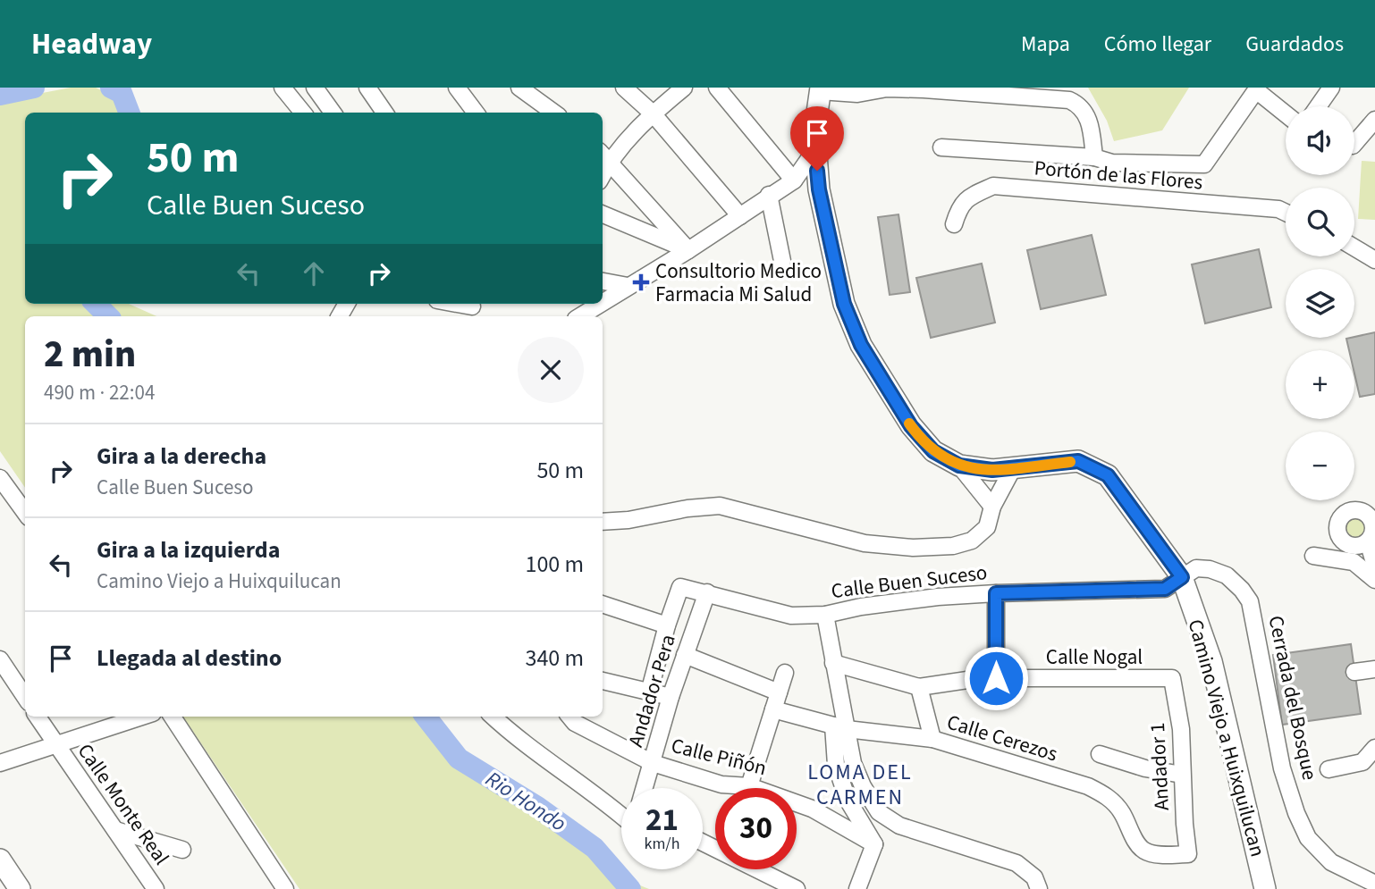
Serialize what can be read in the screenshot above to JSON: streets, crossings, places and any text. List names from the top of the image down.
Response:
{
  "streets": {
    "main road": ["Camino Viejo a Huixquilucan"],
    "street": [
      "Portón de las Flores",
      "Calle Buen Suceso",
      "Calle Nogal",
      "Andador Pera",
      "Cerrada del Bosque",
      "Calle Cerezos",
      "Calle Piñón",
      "Andador 1",
      "Calle Monte Real"
    ]
  },
  "crossings": [
    ["Calle Buen Suceso", "Andador Pera"],
    ["Calle Buen Suceso", "Cerrada del Bosque"],
    ["Calle Buen Suceso", "Camino Viejo a Huixquilucan"],
    ["Calle Nogal", "Andador 1"],
    ["Andador Pera", "Calle Piñón"],
    ["Cerrada del Bosque", "Camino Viejo a Huixquilucan"],
    ["Calle Cerezos", "Andador 1"]
  ],
  "districts": ["LOMA DEL CARMEN"],
  "water": ["Rio Hondo"],
  "places": {
    "health": ["Consultorio Medico Farmacia Mi Salud"]
  },
  "page": {
    "header": "Headway",
    "nav": ["Mapa", "Cómo llegar", "Guardados"],
    "map_buttons": ["+", "−"],
    "turn": ["50 m", "Calle Buen Suceso"],
    "heading": ["2 min", "490 m · 22:04"],
    "list": [
      {
        "name": "Gira a la derecha",
        "note": "Calle Buen Suceso",
        "value": "50 m"
      },
      {
        "name": "Gira a la izquierda",
        "note": "Camino Viejo a Huixquilucan",
        "value": "100 m"
      },
      {
        "name": "Llegada al destino",
        "value": "340 m"
      }
    ],
    "speed": "21 km/h",
    "limit": "30"
  }
}
